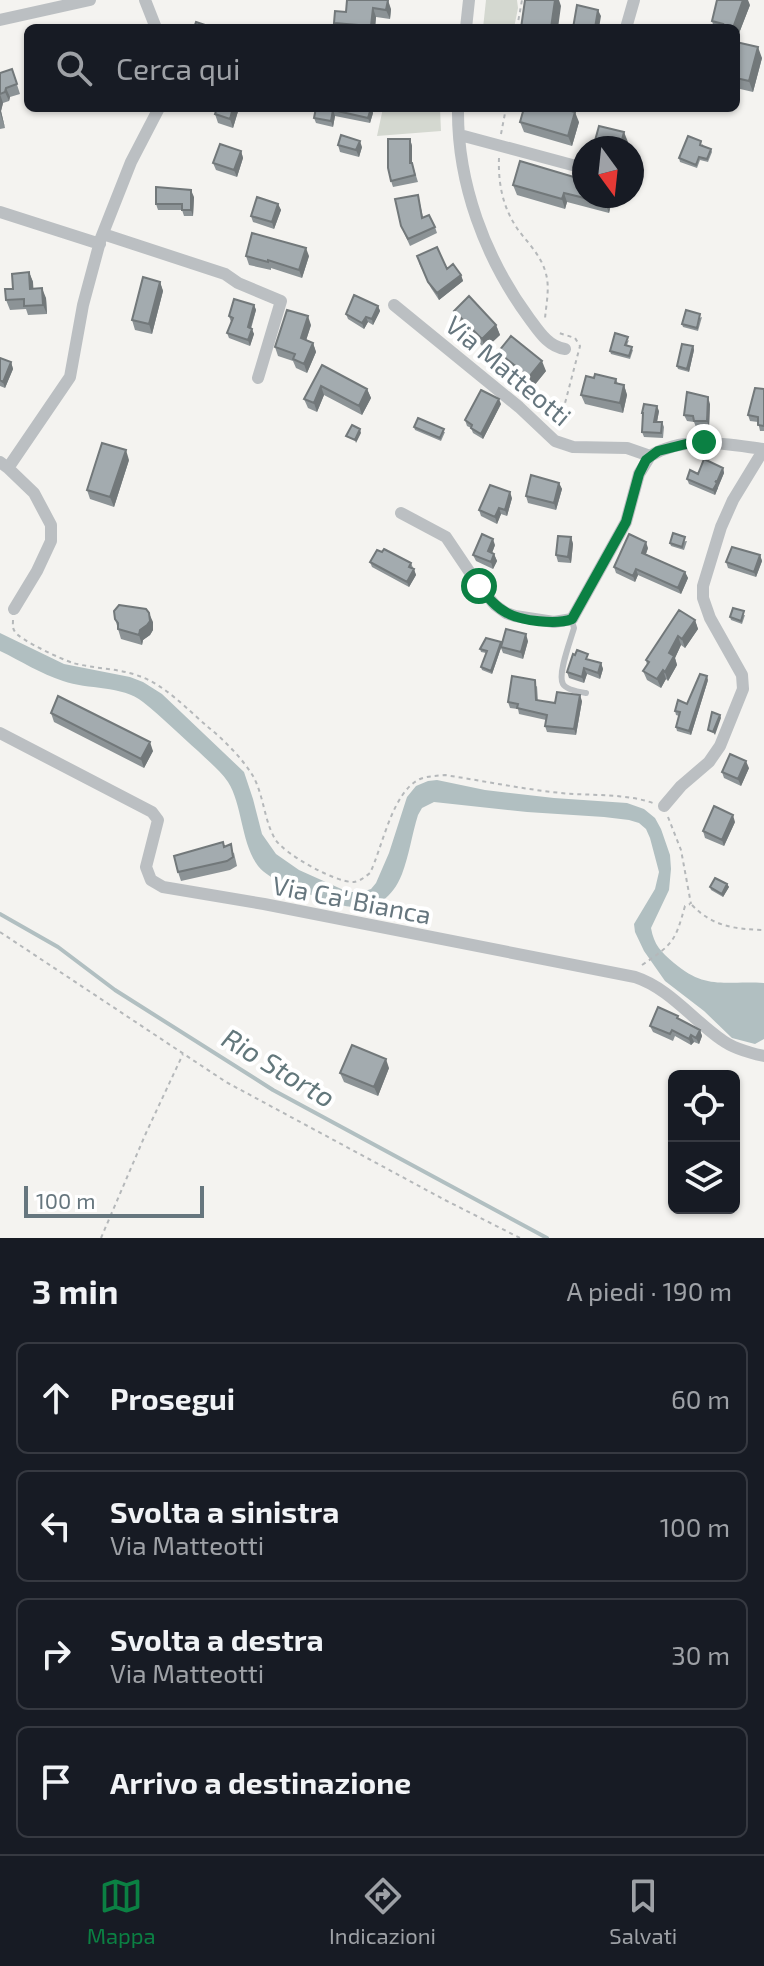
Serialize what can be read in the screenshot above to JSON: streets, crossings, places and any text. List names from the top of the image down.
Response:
{
  "streets": {
    "street": ["Via Matteotti", "Via Ca' Bianca"]
  },
  "water": ["Rio Storto"],
  "scale_bar": "100 m",
  "north": "bottom",
  "page": {
    "search": "Cerca qui",
    "scale": "100 m",
    "heading": ["3 min", "A piedi · 190 m"],
    "list": [
      ["Prosegui", "60 m"],
      ["Svolta a sinistra", "Via Matteotti", "100 m"],
      ["Svolta a destra", "Via Matteotti", "30 m"],
      "Arrivo a destinazione"
    ],
    "nav": ["Mappa", "Indicazioni", "Salvati"]
  }
}
